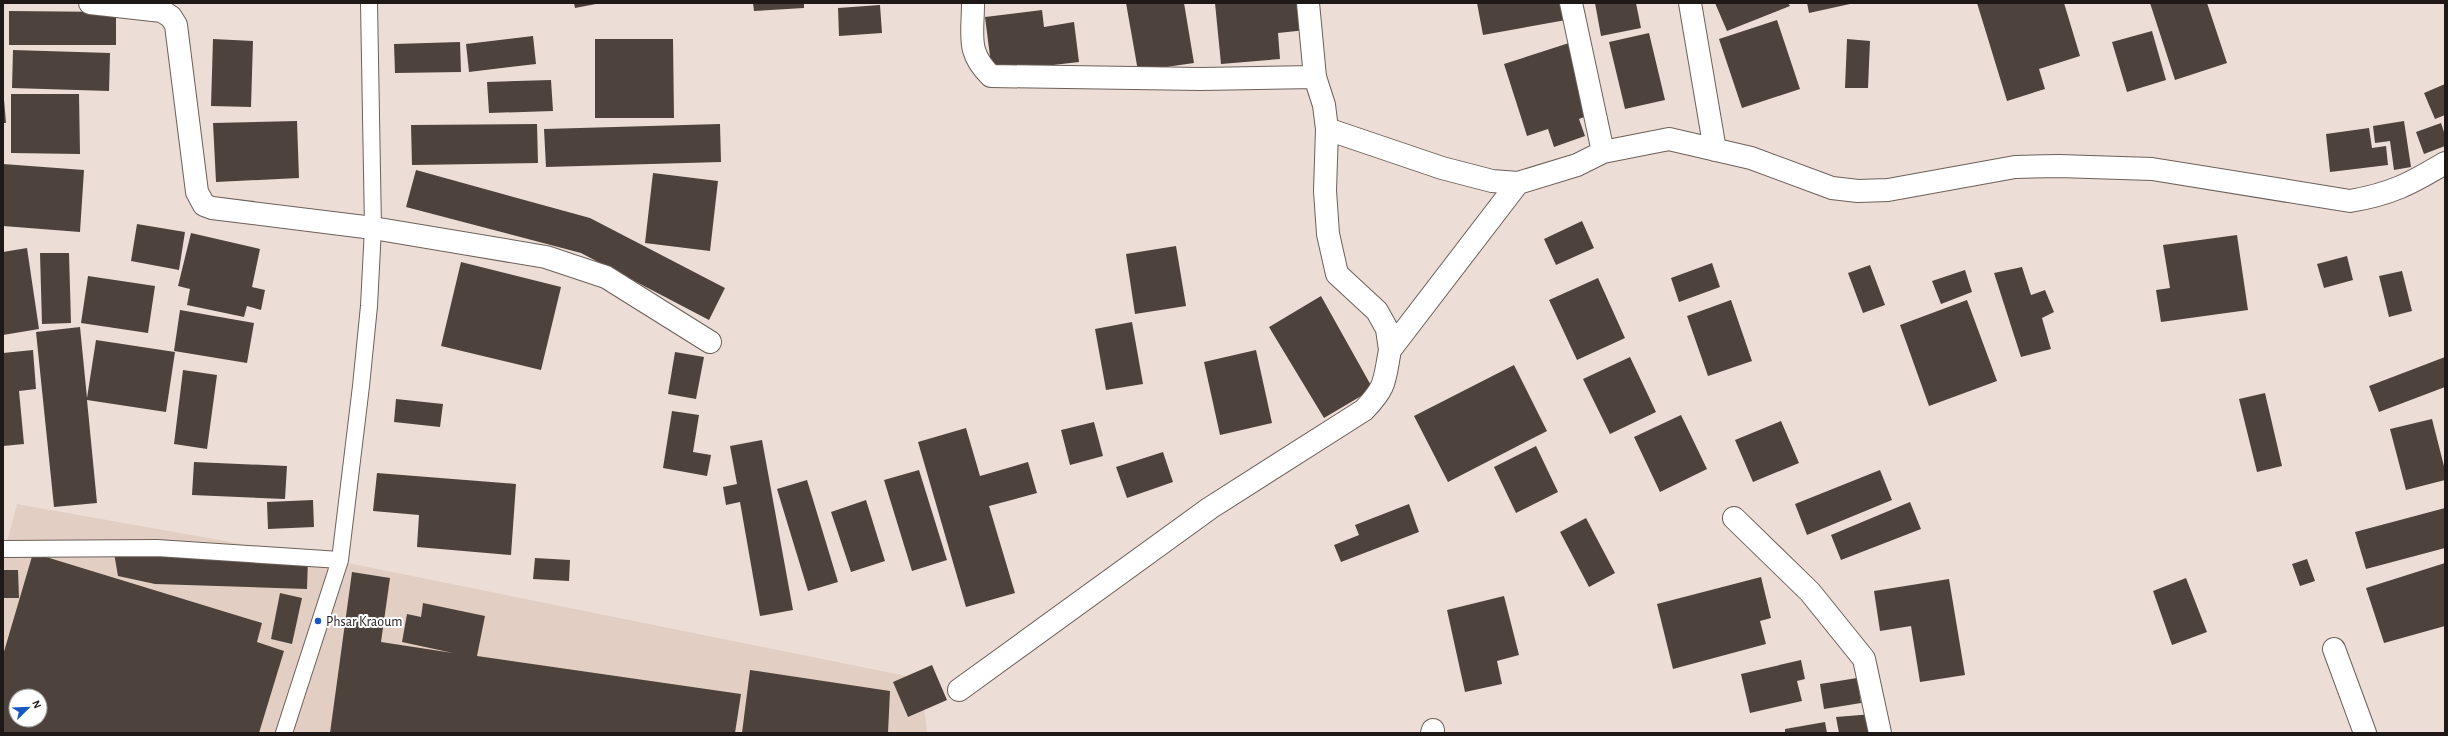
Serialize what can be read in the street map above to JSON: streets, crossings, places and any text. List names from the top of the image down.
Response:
{
  "places": ["Phsar Kraoum"],
  "north": "top right"
}
